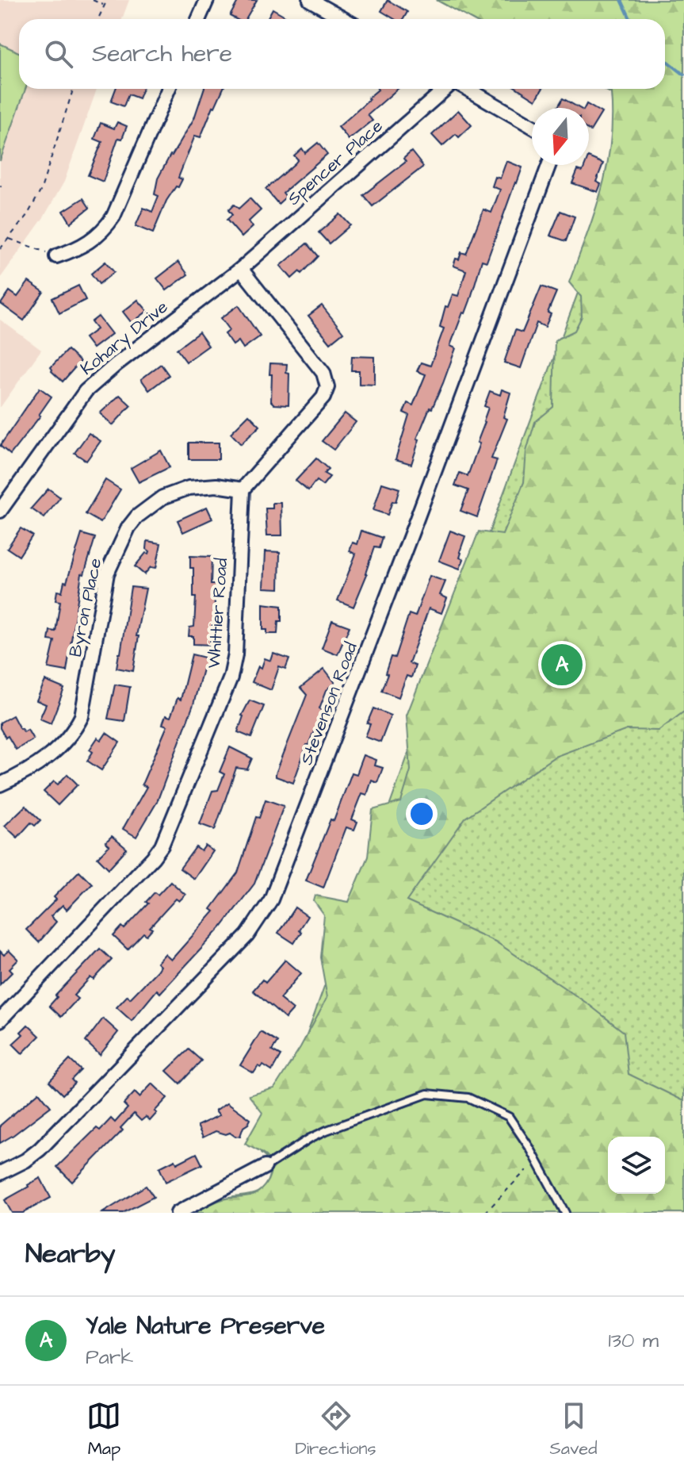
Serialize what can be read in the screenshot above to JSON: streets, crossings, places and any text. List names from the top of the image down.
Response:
{
  "streets": {
    "street": [
      "Spencer Place",
      "Kohary Drive",
      "Byron Place",
      "Whittier Road",
      "Stevenson Road"
    ]
  },
  "crossings": [
    ["Spencer Place", "Kohary Drive"],
    ["Byron Place", "Whittier Road"]
  ],
  "north": "bottom",
  "page": {
    "search": "Search here",
    "pins": "A",
    "heading": "Nearby",
    "list": [
      {
        "mark": "A",
        "name": "Yale Nature Preserve",
        "note": "Park",
        "value": "130 m"
      }
    ],
    "nav": ["Map", "Directions", "Saved"]
  }
}
